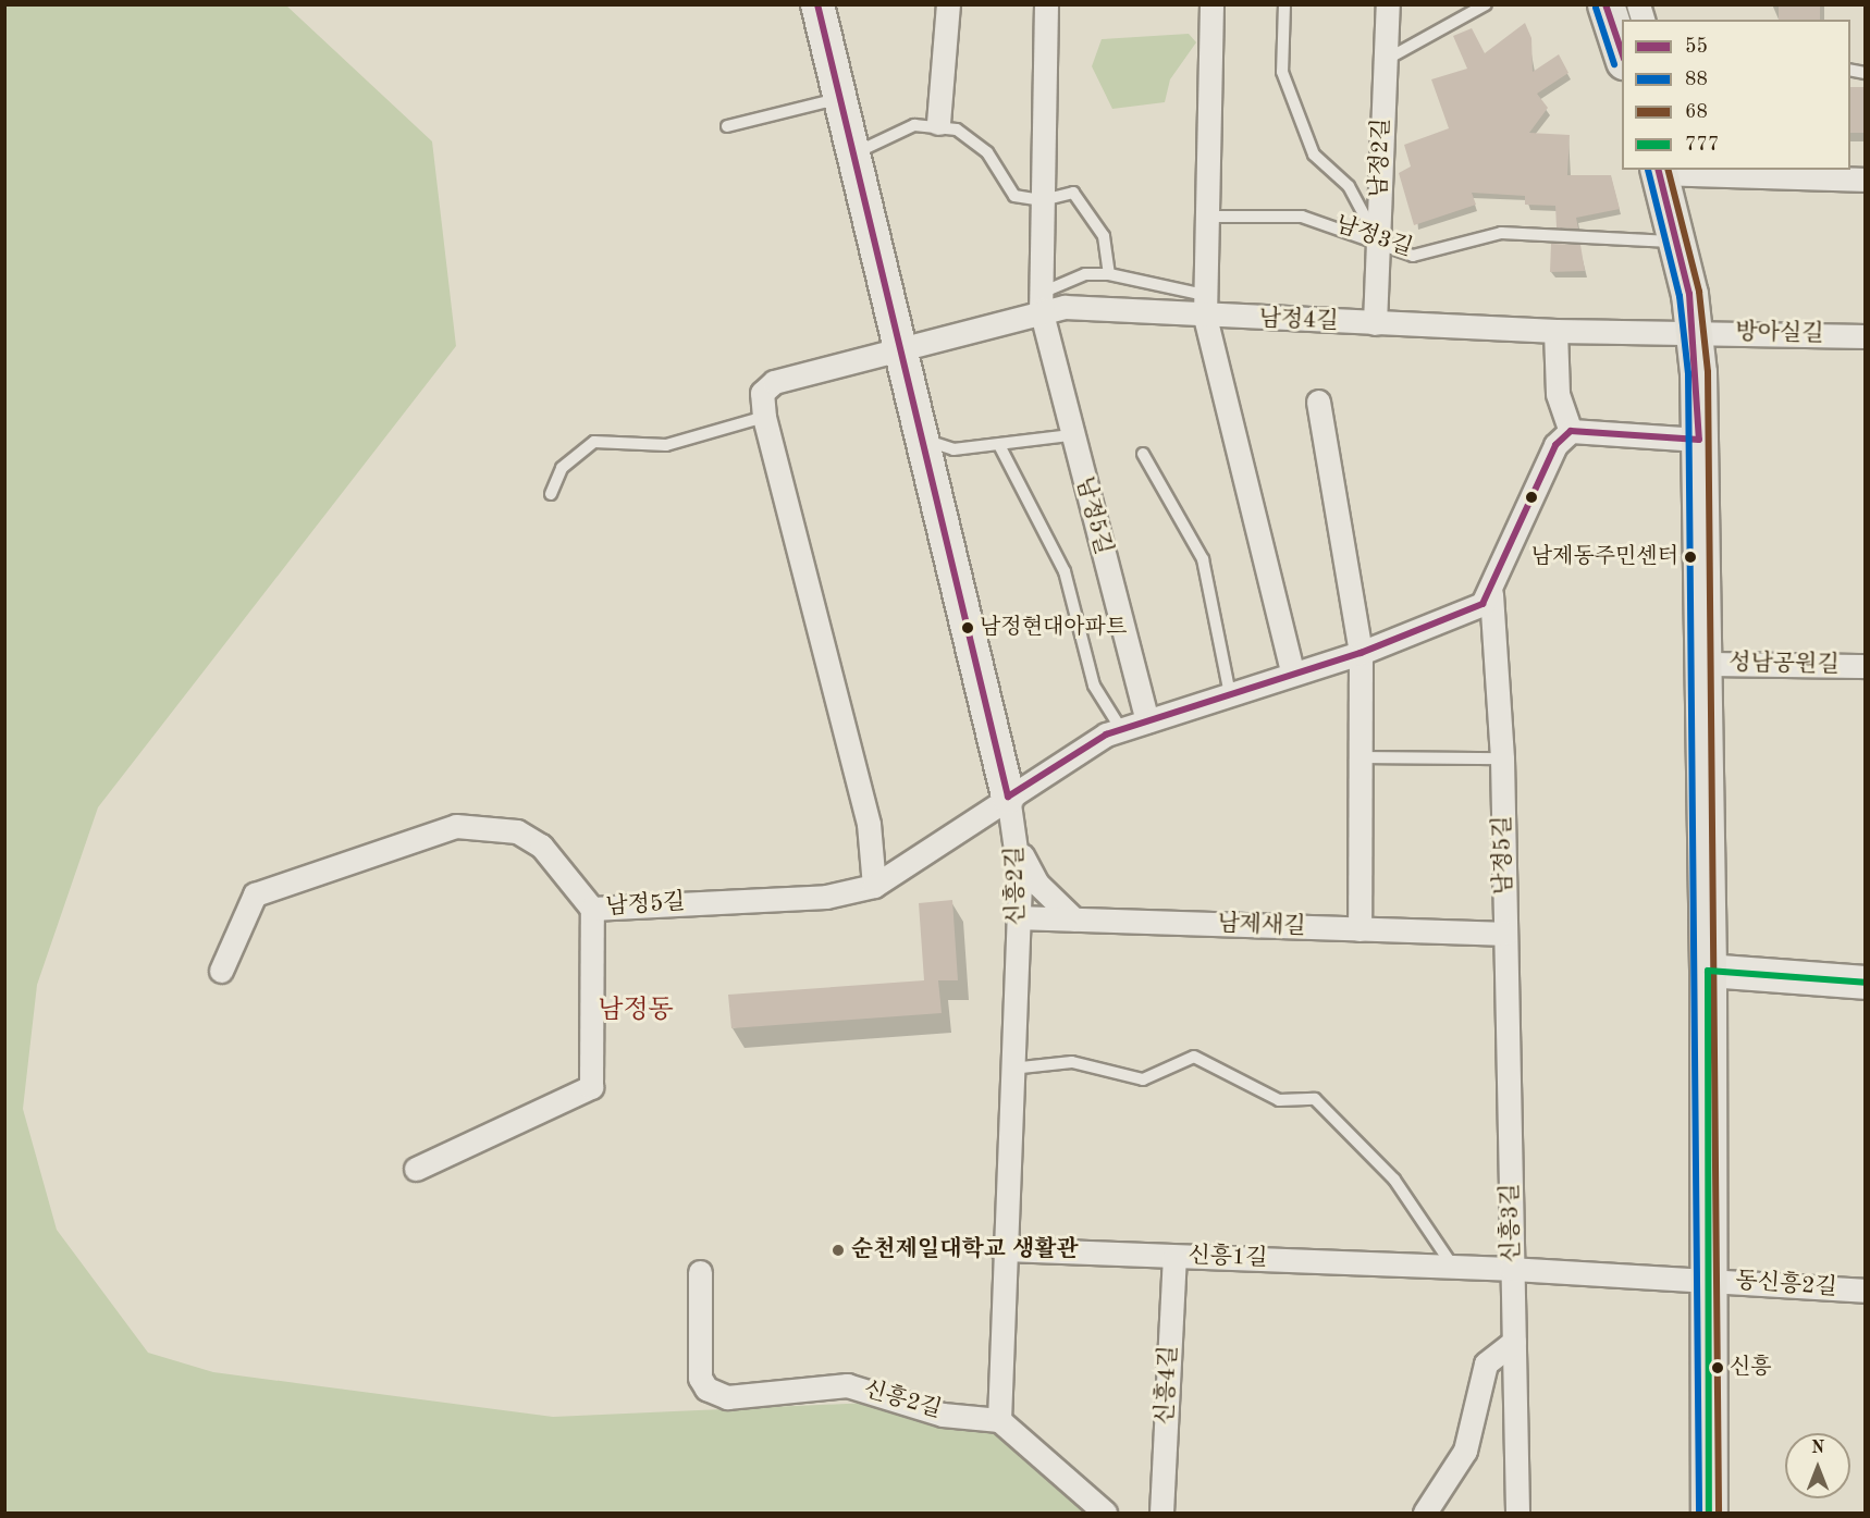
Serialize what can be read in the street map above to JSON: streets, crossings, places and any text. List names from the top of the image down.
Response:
{
  "streets": {
    "street": [
      "남정2길",
      "남정4길",
      "방아실길",
      "남정5길",
      "성남공원길",
      "신흥2길",
      "남제새길",
      "신흥3길",
      "신흥1길",
      "동신흥2길",
      "신흥4길"
    ],
    "lane": ["남정3길"]
  },
  "crossings": [
    ["남정2길", "남정3길"],
    ["남정4길", "방아실길"],
    ["남정4길", "남정5길"],
    ["남정5길", "신흥2길"],
    ["남정5길", "남제새길"],
    ["남정5길", "신흥3길"],
    ["신흥2길", "남제새길"],
    ["신흥2길", "신흥1길"],
    ["남제새길", "신흥3길"],
    ["신흥3길", "신흥1길"],
    ["신흥1길", "동신흥2길"],
    ["신흥1길", "신흥4길"]
  ],
  "districts": ["남정동"],
  "places": [
    "남제동주민센터",
    "남정현대아파트",
    "순천제일대학교 생활관",
    "신흥"
  ],
  "lines": [
    "transit line 55",
    "transit line 88",
    "transit line 68",
    "transit line 777"
  ],
  "legend": [
    "55",
    "88",
    "68",
    "777"
  ],
  "north": "top"
}
